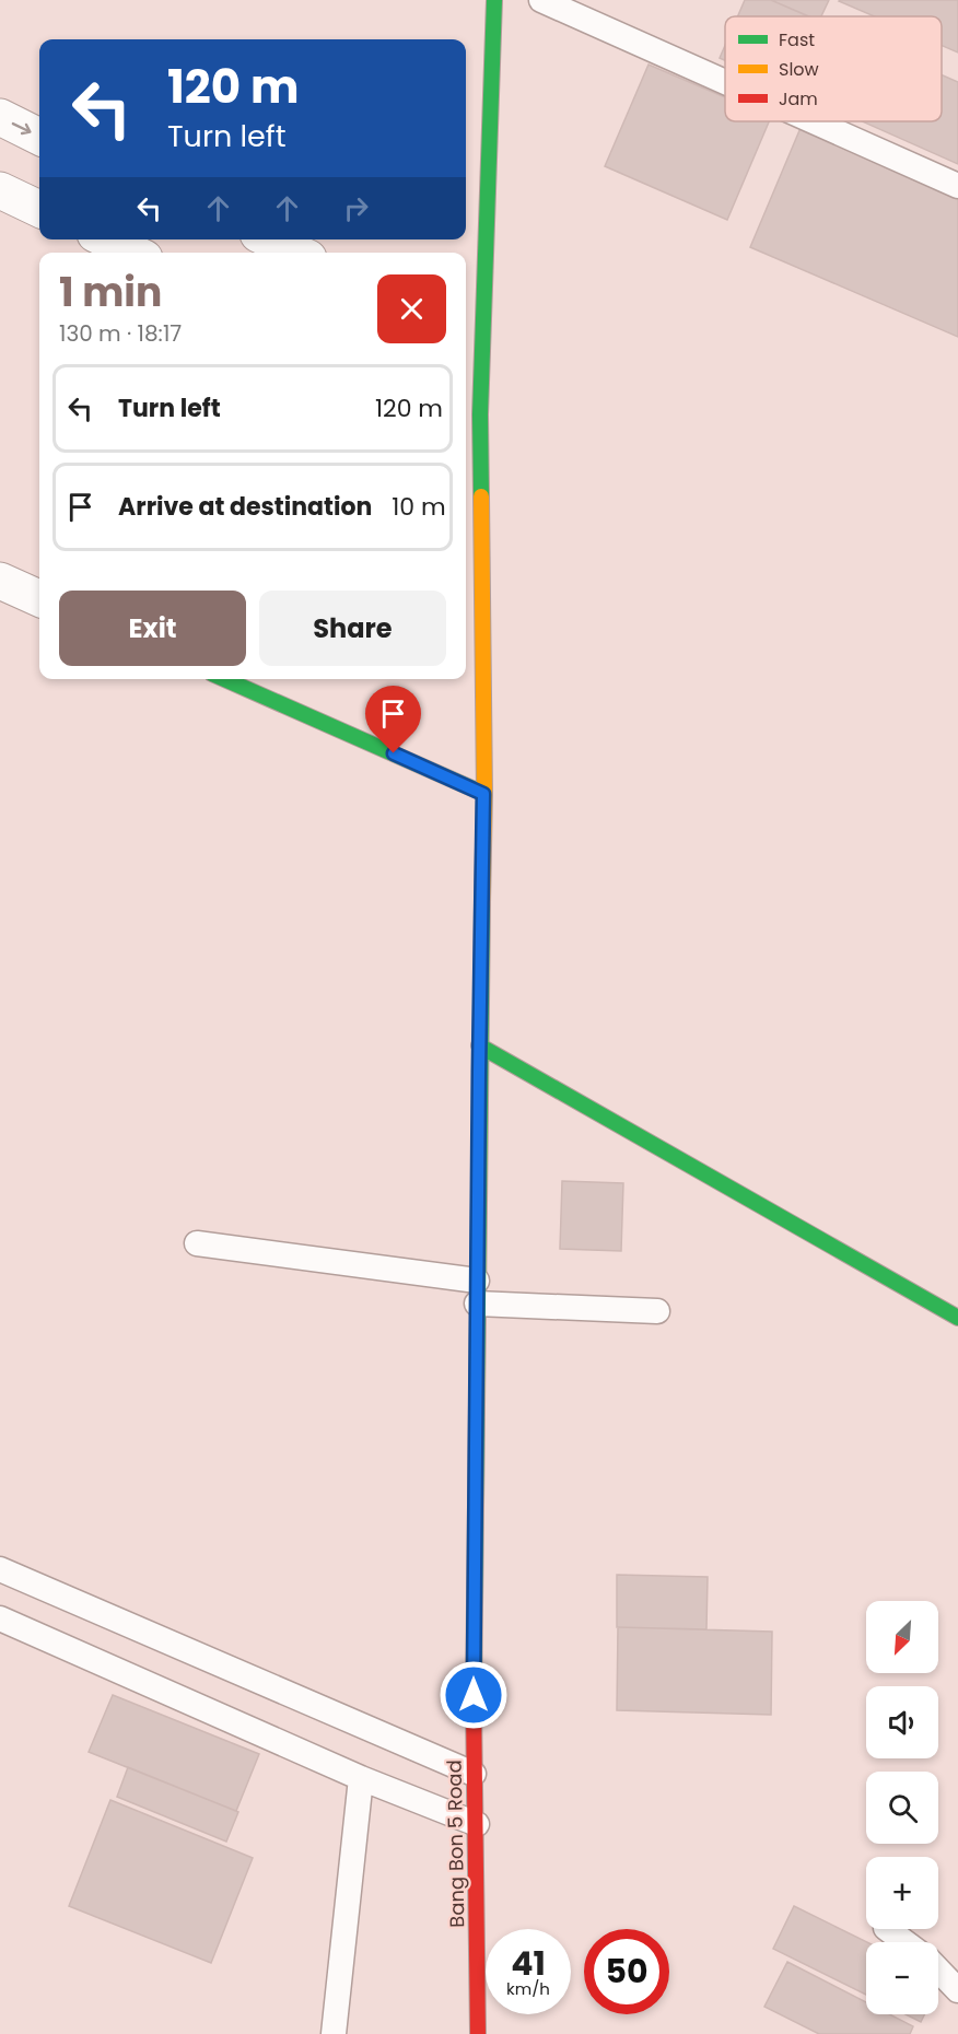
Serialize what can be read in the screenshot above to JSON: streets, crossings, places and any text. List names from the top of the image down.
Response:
{
  "streets": {
    "main road": ["Bang Bon 5 Road"]
  },
  "legend": ["Fast", "Slow", "Jam"],
  "north": "bottom left",
  "page": {
    "turn": ["120 m", "Turn left"],
    "heading": ["1 min", "130 m · 18:17"],
    "list": [
      {
        "name": "Turn left",
        "value": "120 m"
      },
      {
        "name": "Arrive at destination",
        "value": "10 m"
      }
    ],
    "buttons": ["Exit", "Share"],
    "map_buttons": ["+", "−"],
    "speed": "41 km/h",
    "limit": "50"
  }
}
